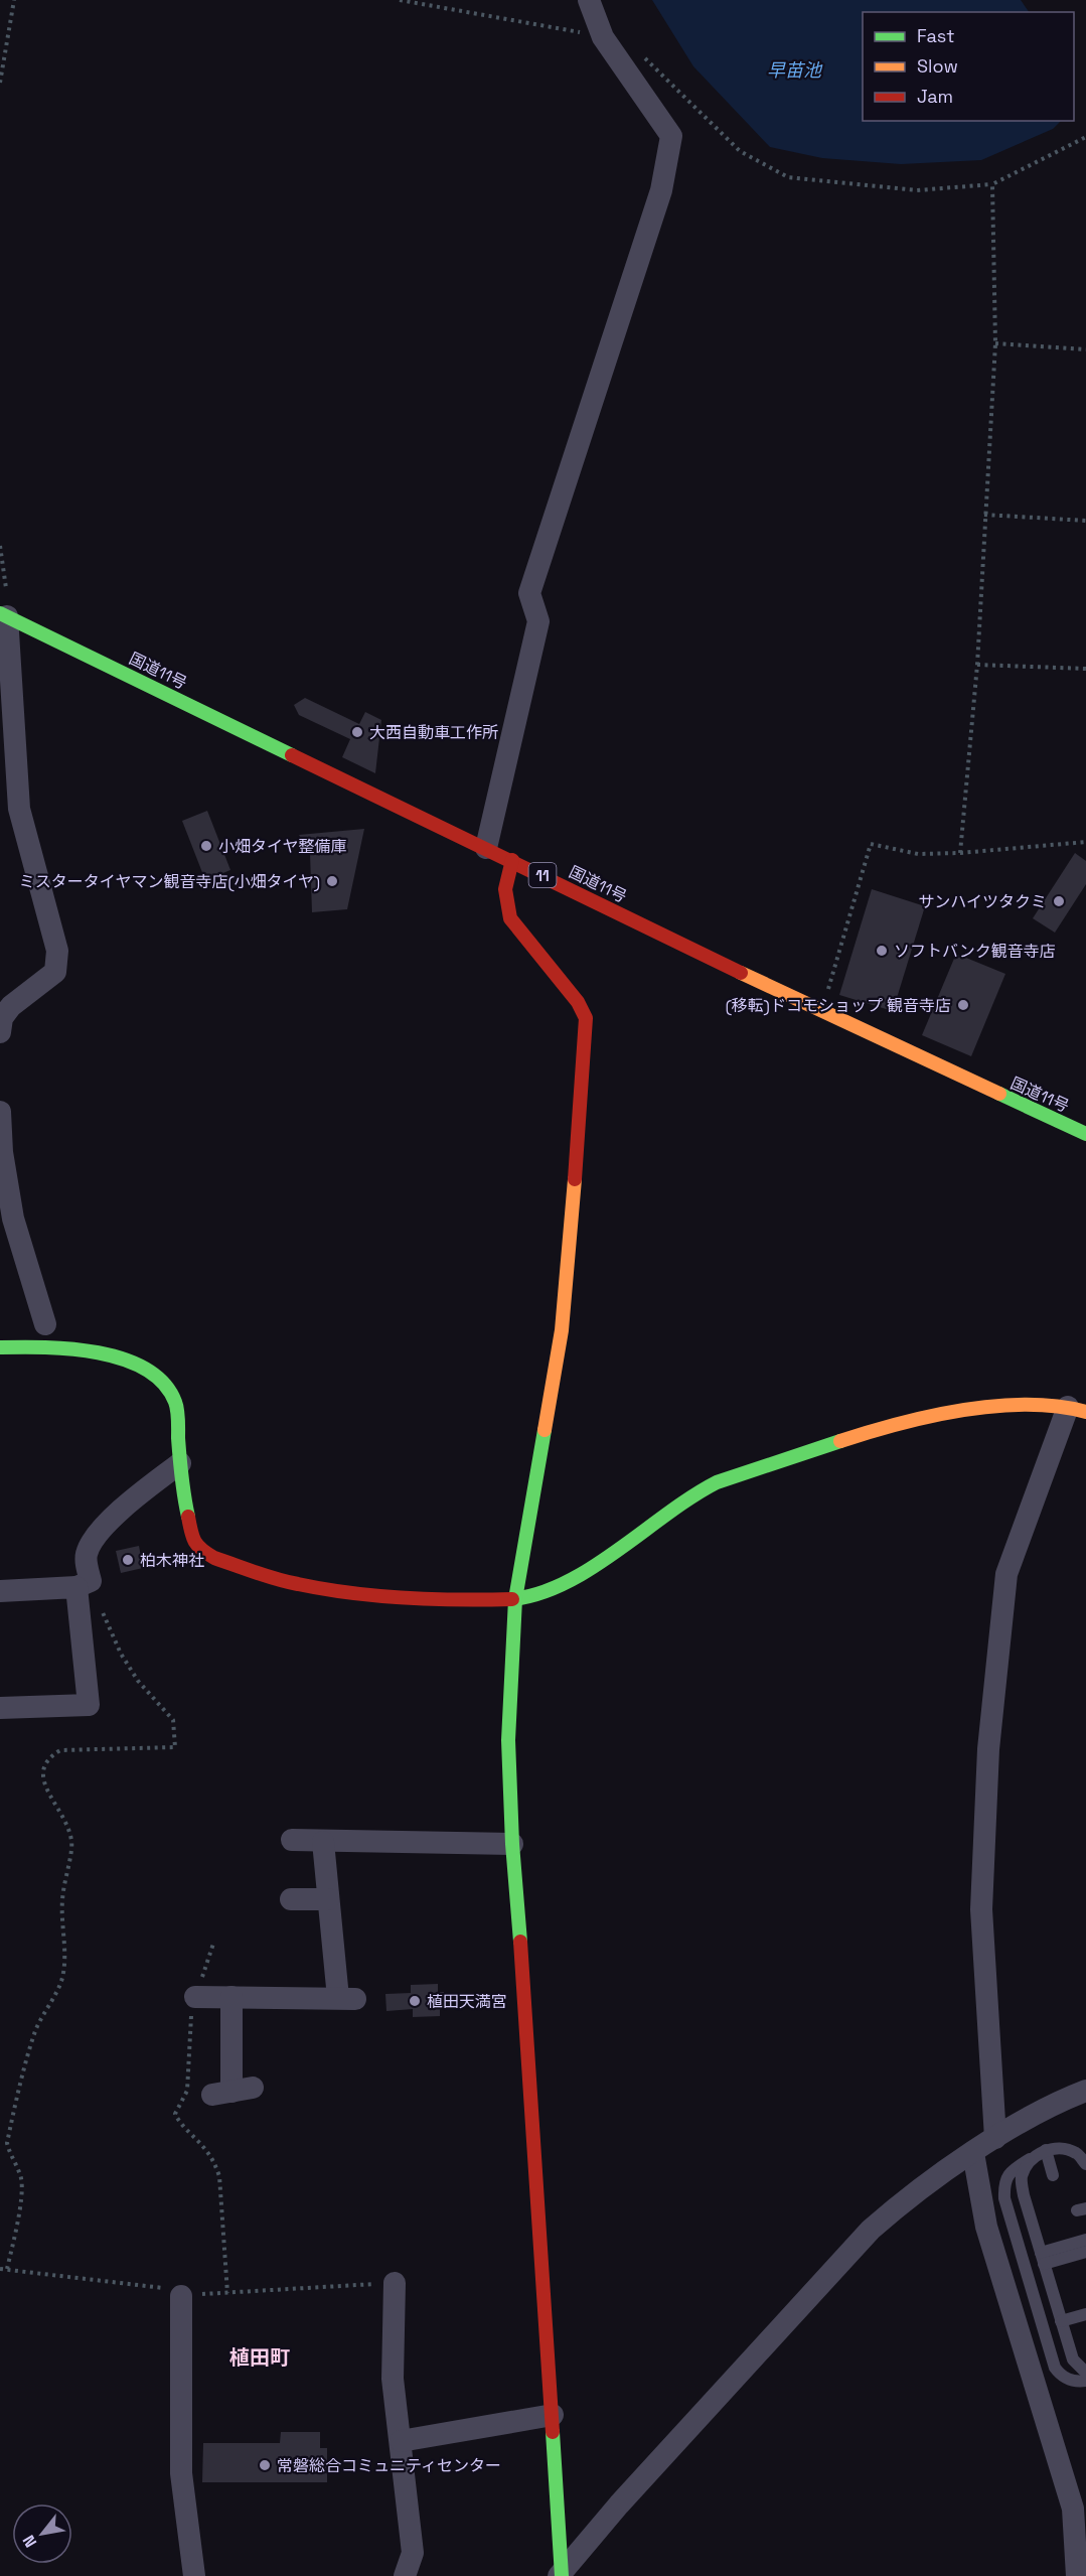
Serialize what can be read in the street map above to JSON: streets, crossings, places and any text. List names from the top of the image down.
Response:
{
  "streets": {
    "main road": ["国道11号", "11"]
  },
  "districts": ["植田町"],
  "water": ["早苗池"],
  "places": [
    "大西自動車工作所",
    "小畑タイヤ整備庫",
    "ミスタータイヤマン観音寺店(小畑タイヤ)",
    "サンハイツタクミ",
    "ソフトバンク観音寺店",
    "(移転)ドコモショップ 観音寺店",
    "柏木神社",
    "植田天満宮",
    "常磐総合コミュニティセンター"
  ],
  "legend": ["Fast", "Slow", "Jam"],
  "north": "bottom left"
}
